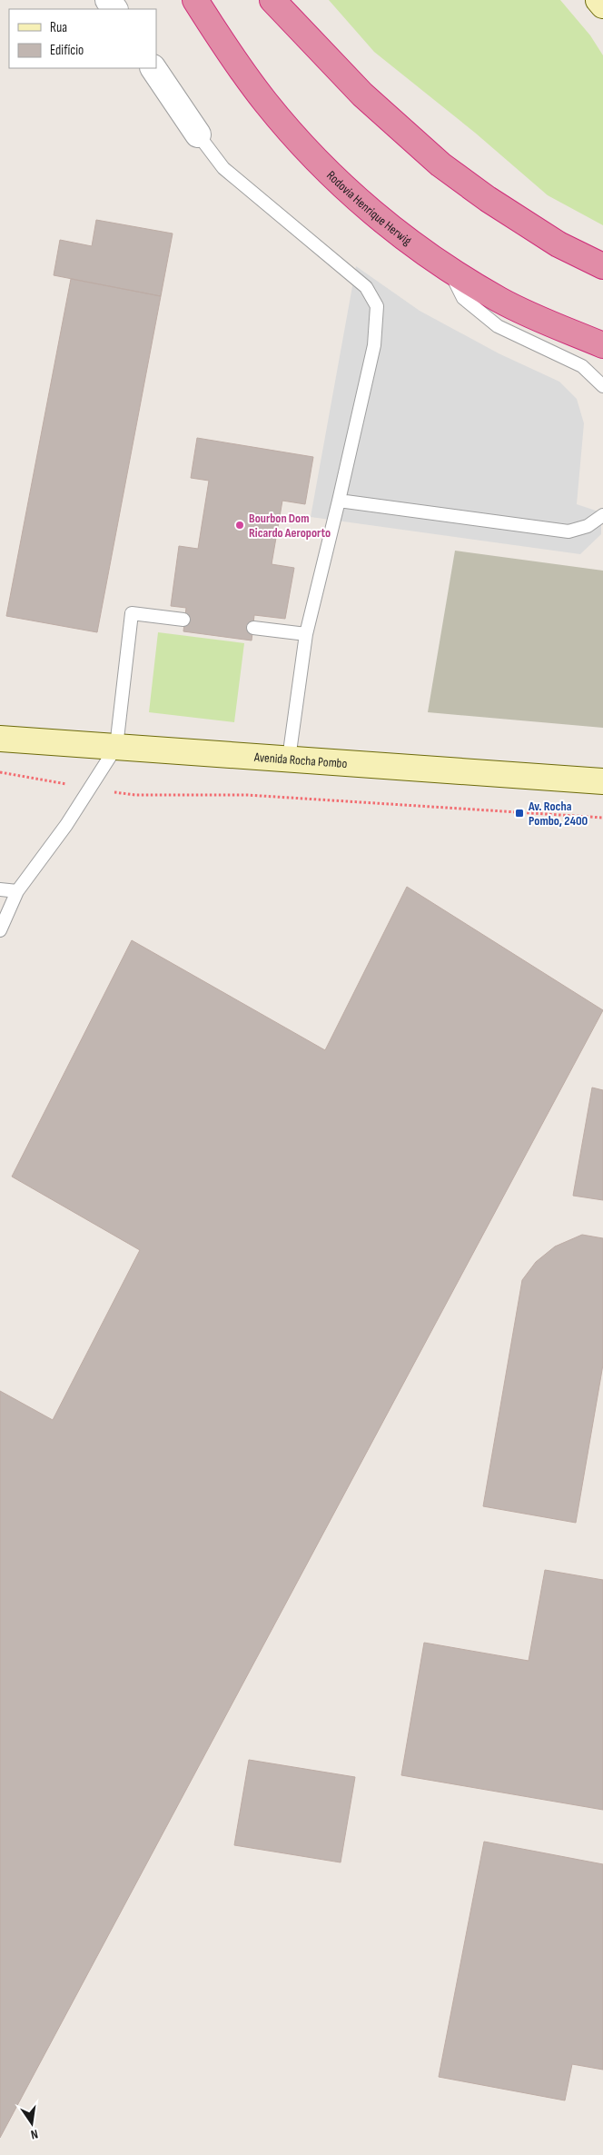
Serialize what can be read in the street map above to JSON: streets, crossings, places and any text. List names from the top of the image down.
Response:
{
  "streets": {
    "highway": ["Rodovia Henrique Herwig"],
    "main road": ["Avenida Rocha Pombo"]
  },
  "places": {
    "other": ["Bourbon Dom Ricardo Aeroporto"],
    "transit": ["Av. Rocha Pombo, 2400"]
  },
  "legend": ["Rua", "Edifício"],
  "north": "bottom"
}
